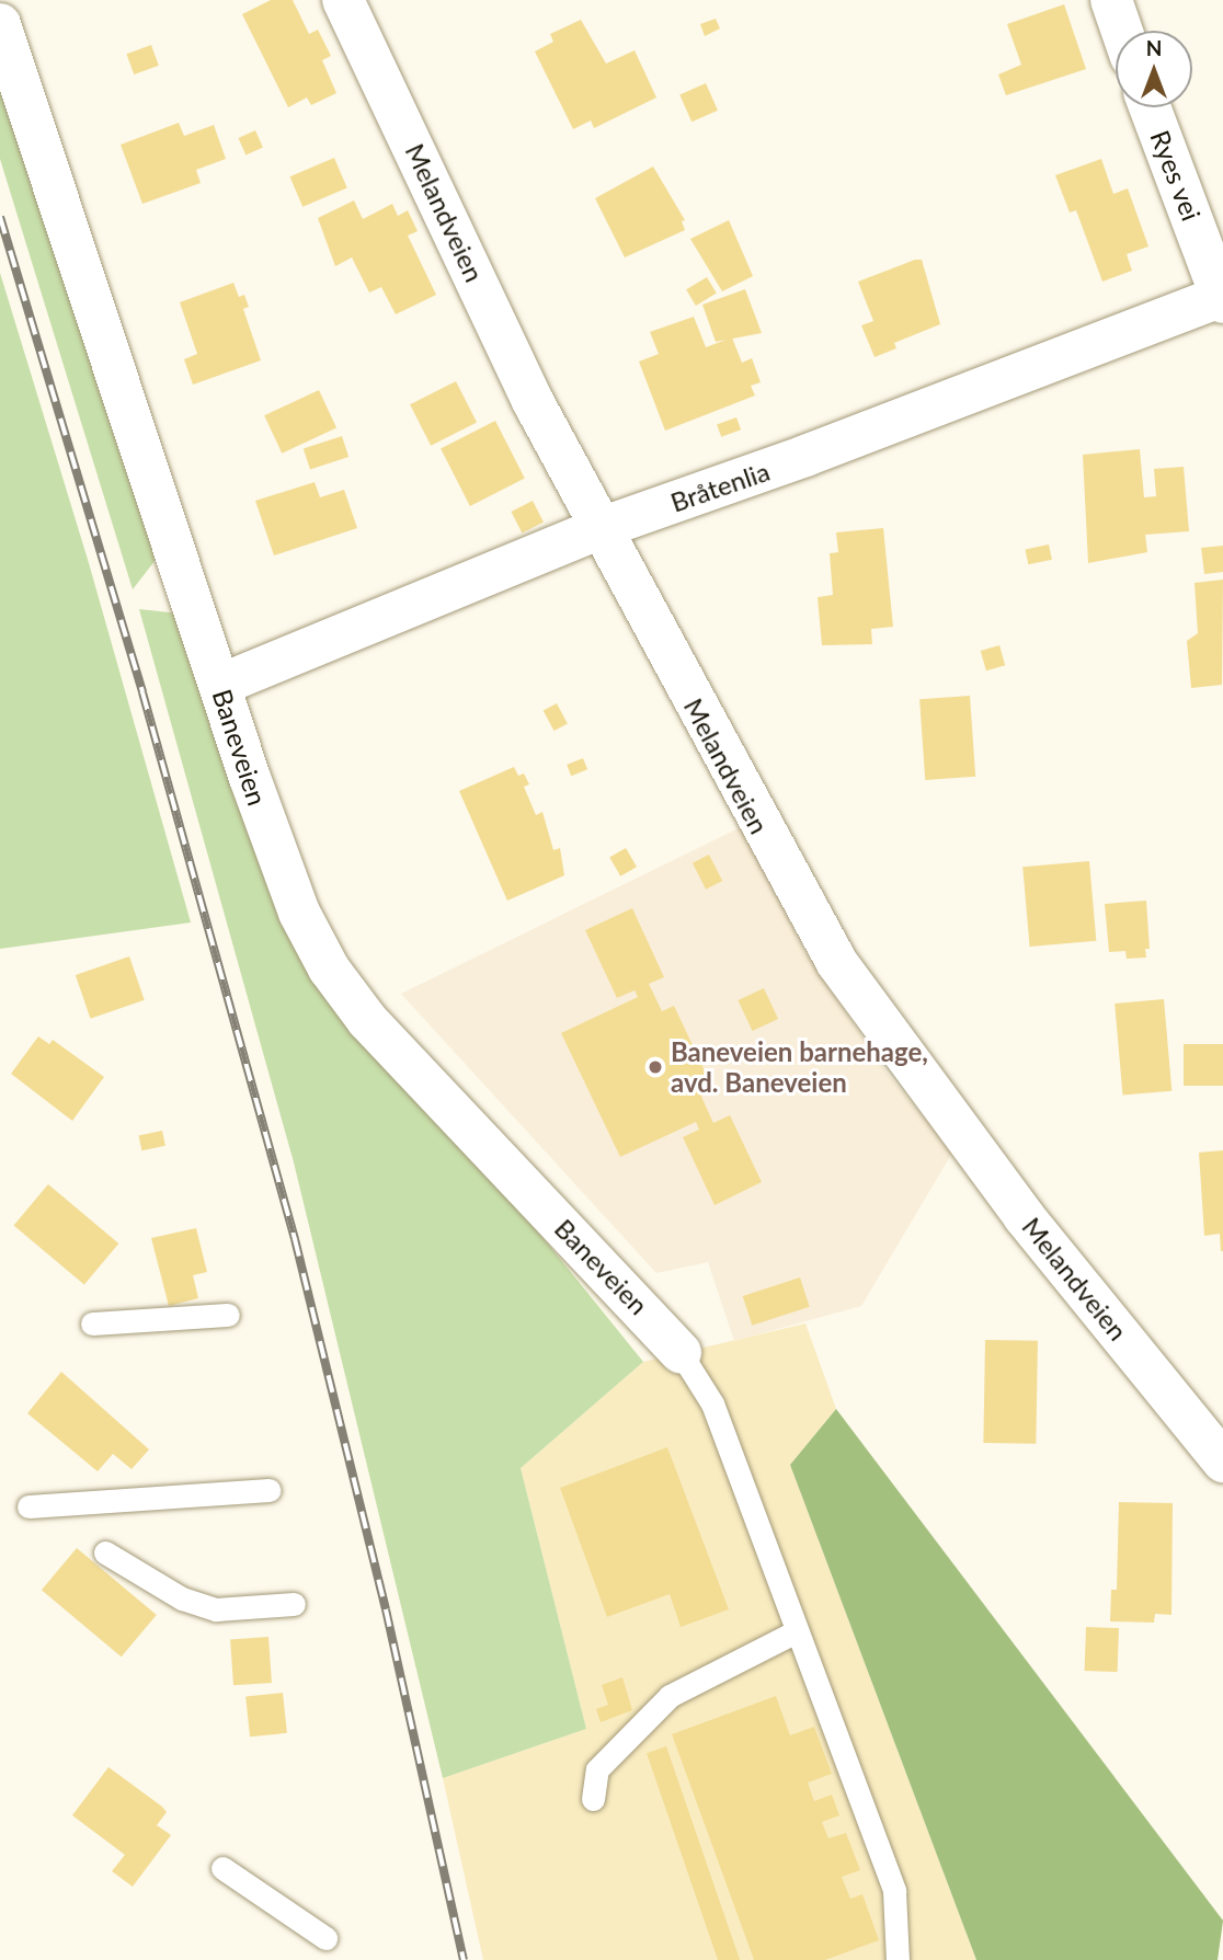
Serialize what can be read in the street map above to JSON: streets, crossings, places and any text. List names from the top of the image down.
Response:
{
  "streets": {
    "street": [
      "Ryes vei",
      "Melandveien",
      "Bråtenlia",
      "Baneveien"
    ]
  },
  "crossings": [
    ["Ryes vei", "Bråtenlia"],
    ["Melandveien", "Bråtenlia"],
    ["Bråtenlia", "Baneveien"]
  ],
  "places": ["Baneveien barnehage, avd. Baneveien"],
  "north": "top"
}
